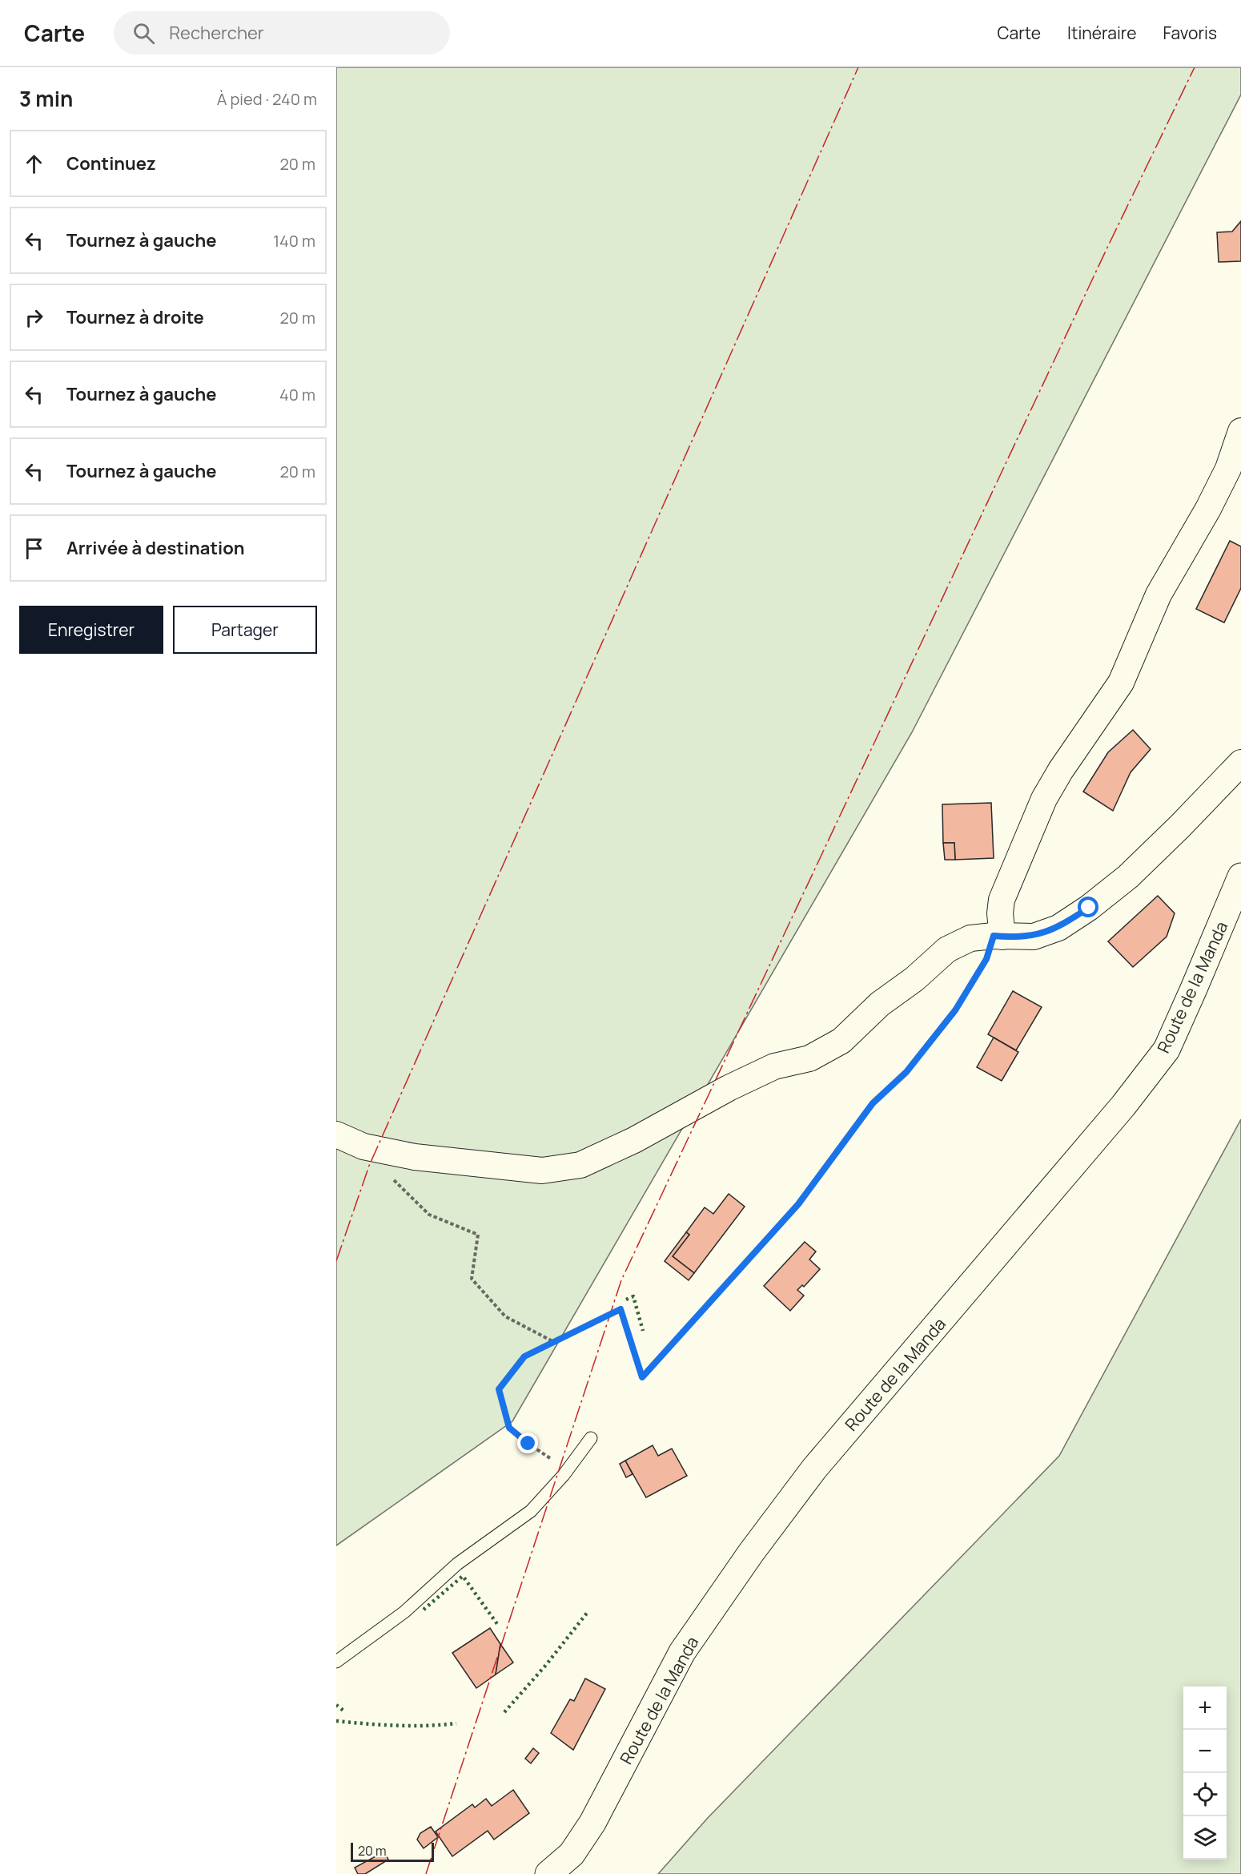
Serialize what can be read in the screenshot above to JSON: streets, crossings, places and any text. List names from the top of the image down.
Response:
{
  "streets": {
    "main road": ["Route de la Manda"]
  },
  "scale_bar": "20 m",
  "page": {
    "header": "Carte",
    "search": "Rechercher",
    "nav": ["Carte", "Itinéraire", "Favoris"],
    "heading": ["3 min", "À pied · 240 m"],
    "list": [
      ["Continuez", "20 m"],
      ["Tournez à gauche", "140 m"],
      ["Tournez à droite", "20 m"],
      ["Tournez à gauche", "40 m"],
      ["Tournez à gauche", "20 m"],
      "Arrivée à destination"
    ],
    "buttons": ["Enregistrer", "Partager"],
    "map_buttons": ["+", "−"],
    "scale": "20 m"
  }
}
